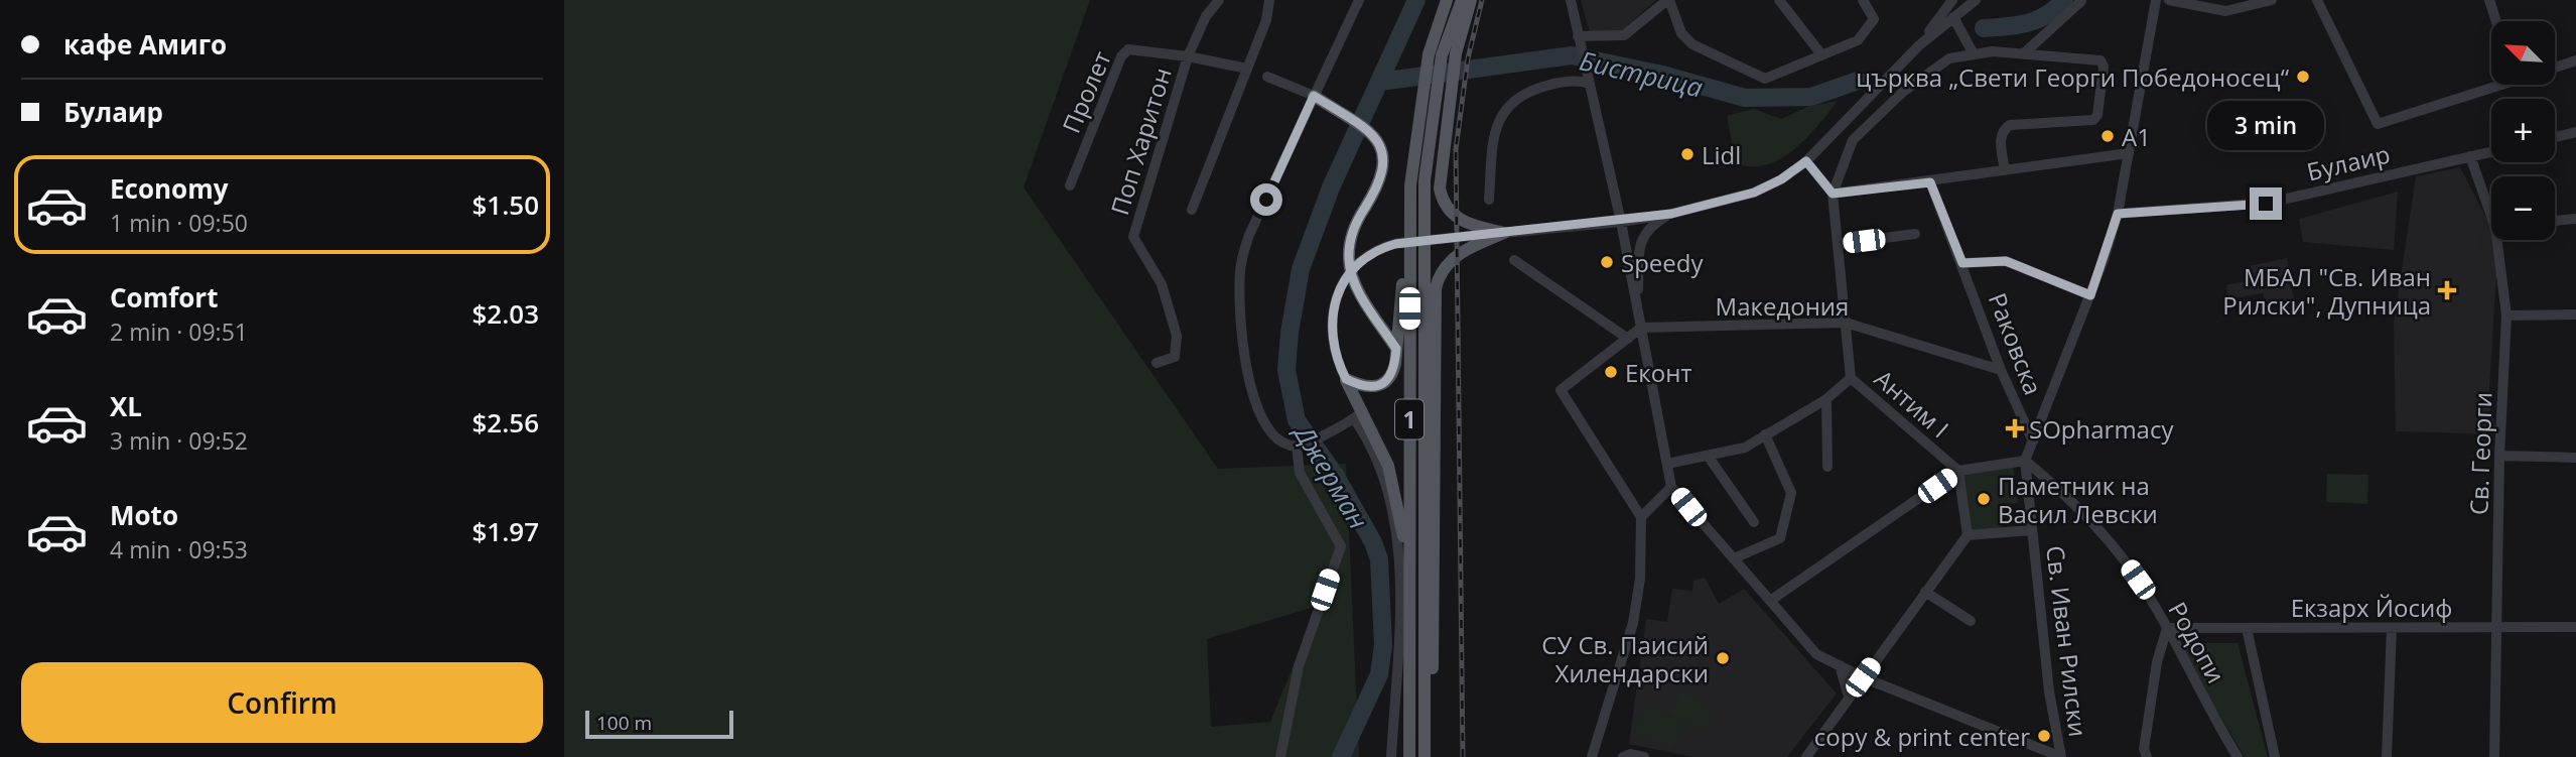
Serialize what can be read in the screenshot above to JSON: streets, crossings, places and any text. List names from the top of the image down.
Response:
{
  "streets": {
    "main road": ["1"],
    "street": [
      "Пролет",
      "Поп Харитон",
      "Булаир",
      "Македония",
      "Раковска",
      "Антим I",
      "Св. Георги",
      "Екзарх Йосиф",
      "Св. Иван Рилски",
      "Родопи"
    ]
  },
  "crossings": [
    ["Пролет", "Поп Харитон"],
    ["Булаир", "Св. Георги"],
    ["Булаир", "Св. Иван Рилски"],
    ["Македония", "Раковска"],
    ["Македония", "Антим I"],
    ["Раковска", "Св. Иван Рилски"],
    ["Св. Георги", "Екзарх Йосиф"],
    ["Екзарх Йосиф", "Родопи"],
    ["Св. Иван Рилски", "Родопи"]
  ],
  "water": ["Бистрица", "Джерман"],
  "places": {
    "other": [
      "църква „Свети Георги Победоносец“",
      "A1",
      "Lidl",
      "Speedy",
      "Еконт",
      "Паметник на Васил Левски",
      "СУ Св. Паисий Хилендарски",
      "copy & print center"
    ],
    "health": ["МБАЛ \"Св. Иван Рилски\", Дупница", "SOpharmacy"]
  },
  "scale_bar": "100 m",
  "north": "top left",
  "page": {
    "banner": ["кафе Амиго", "Булаир"],
    "map_buttons": ["+", "−"],
    "bubble": "3 min",
    "list": [
      {
        "name": "Economy",
        "note": "1 min · 09:50",
        "value": "$1.50"
      },
      {
        "name": "Comfort",
        "note": "2 min · 09:51",
        "value": "$2.03"
      },
      {
        "name": "XL",
        "note": "3 min · 09:52",
        "value": "$2.56"
      },
      {
        "name": "Moto",
        "note": "4 min · 09:53",
        "value": "$1.97"
      }
    ],
    "buttons": "Confirm",
    "scale": "100 m"
  }
}
